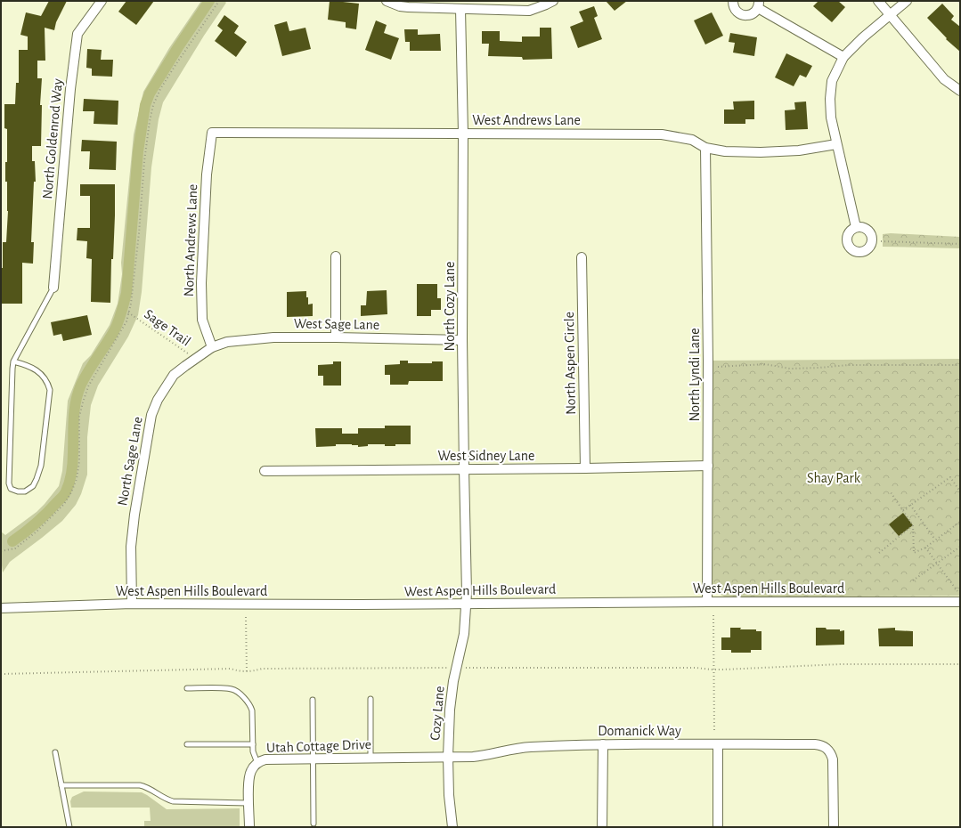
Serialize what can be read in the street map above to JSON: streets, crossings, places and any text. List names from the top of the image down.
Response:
{
  "streets": {
    "street": [
      "West Andrews Lane",
      "North Goldenrod Way",
      "North Andrews Lane",
      "North Cozy Lane",
      "West Sage Lane",
      "North Aspen Circle",
      "North Lyndi Lane",
      "West Sidney Lane",
      "North Sage Lane",
      "West Aspen Hills Boulevard",
      "Cozy Lane",
      "Domanick Way",
      "Utah Cottage Drive"
    ],
    "path": ["Sage Trail"]
  },
  "crossings": [
    ["West Andrews Lane", "North Andrews Lane"],
    ["West Andrews Lane", "North Cozy Lane"],
    ["West Andrews Lane", "North Lyndi Lane"],
    ["North Andrews Lane", "West Sage Lane"],
    ["North Andrews Lane", "North Sage Lane"],
    ["North Cozy Lane", "West Sage Lane"],
    ["North Cozy Lane", "West Sidney Lane"],
    ["North Cozy Lane", "West Aspen Hills Boulevard"],
    ["North Cozy Lane", "Cozy Lane"],
    ["West Sage Lane", "North Sage Lane"],
    ["Sage Trail", "North Sage Lane"],
    ["North Aspen Circle", "West Sidney Lane"],
    ["North Lyndi Lane", "West Sidney Lane"],
    ["North Lyndi Lane", "West Aspen Hills Boulevard"],
    ["North Sage Lane", "West Aspen Hills Boulevard"],
    ["West Aspen Hills Boulevard", "Cozy Lane"],
    ["Cozy Lane", "Domanick Way"],
    ["Cozy Lane", "Utah Cottage Drive"],
    ["Domanick Way", "Utah Cottage Drive"]
  ],
  "parks": ["Shay Park"]
}
